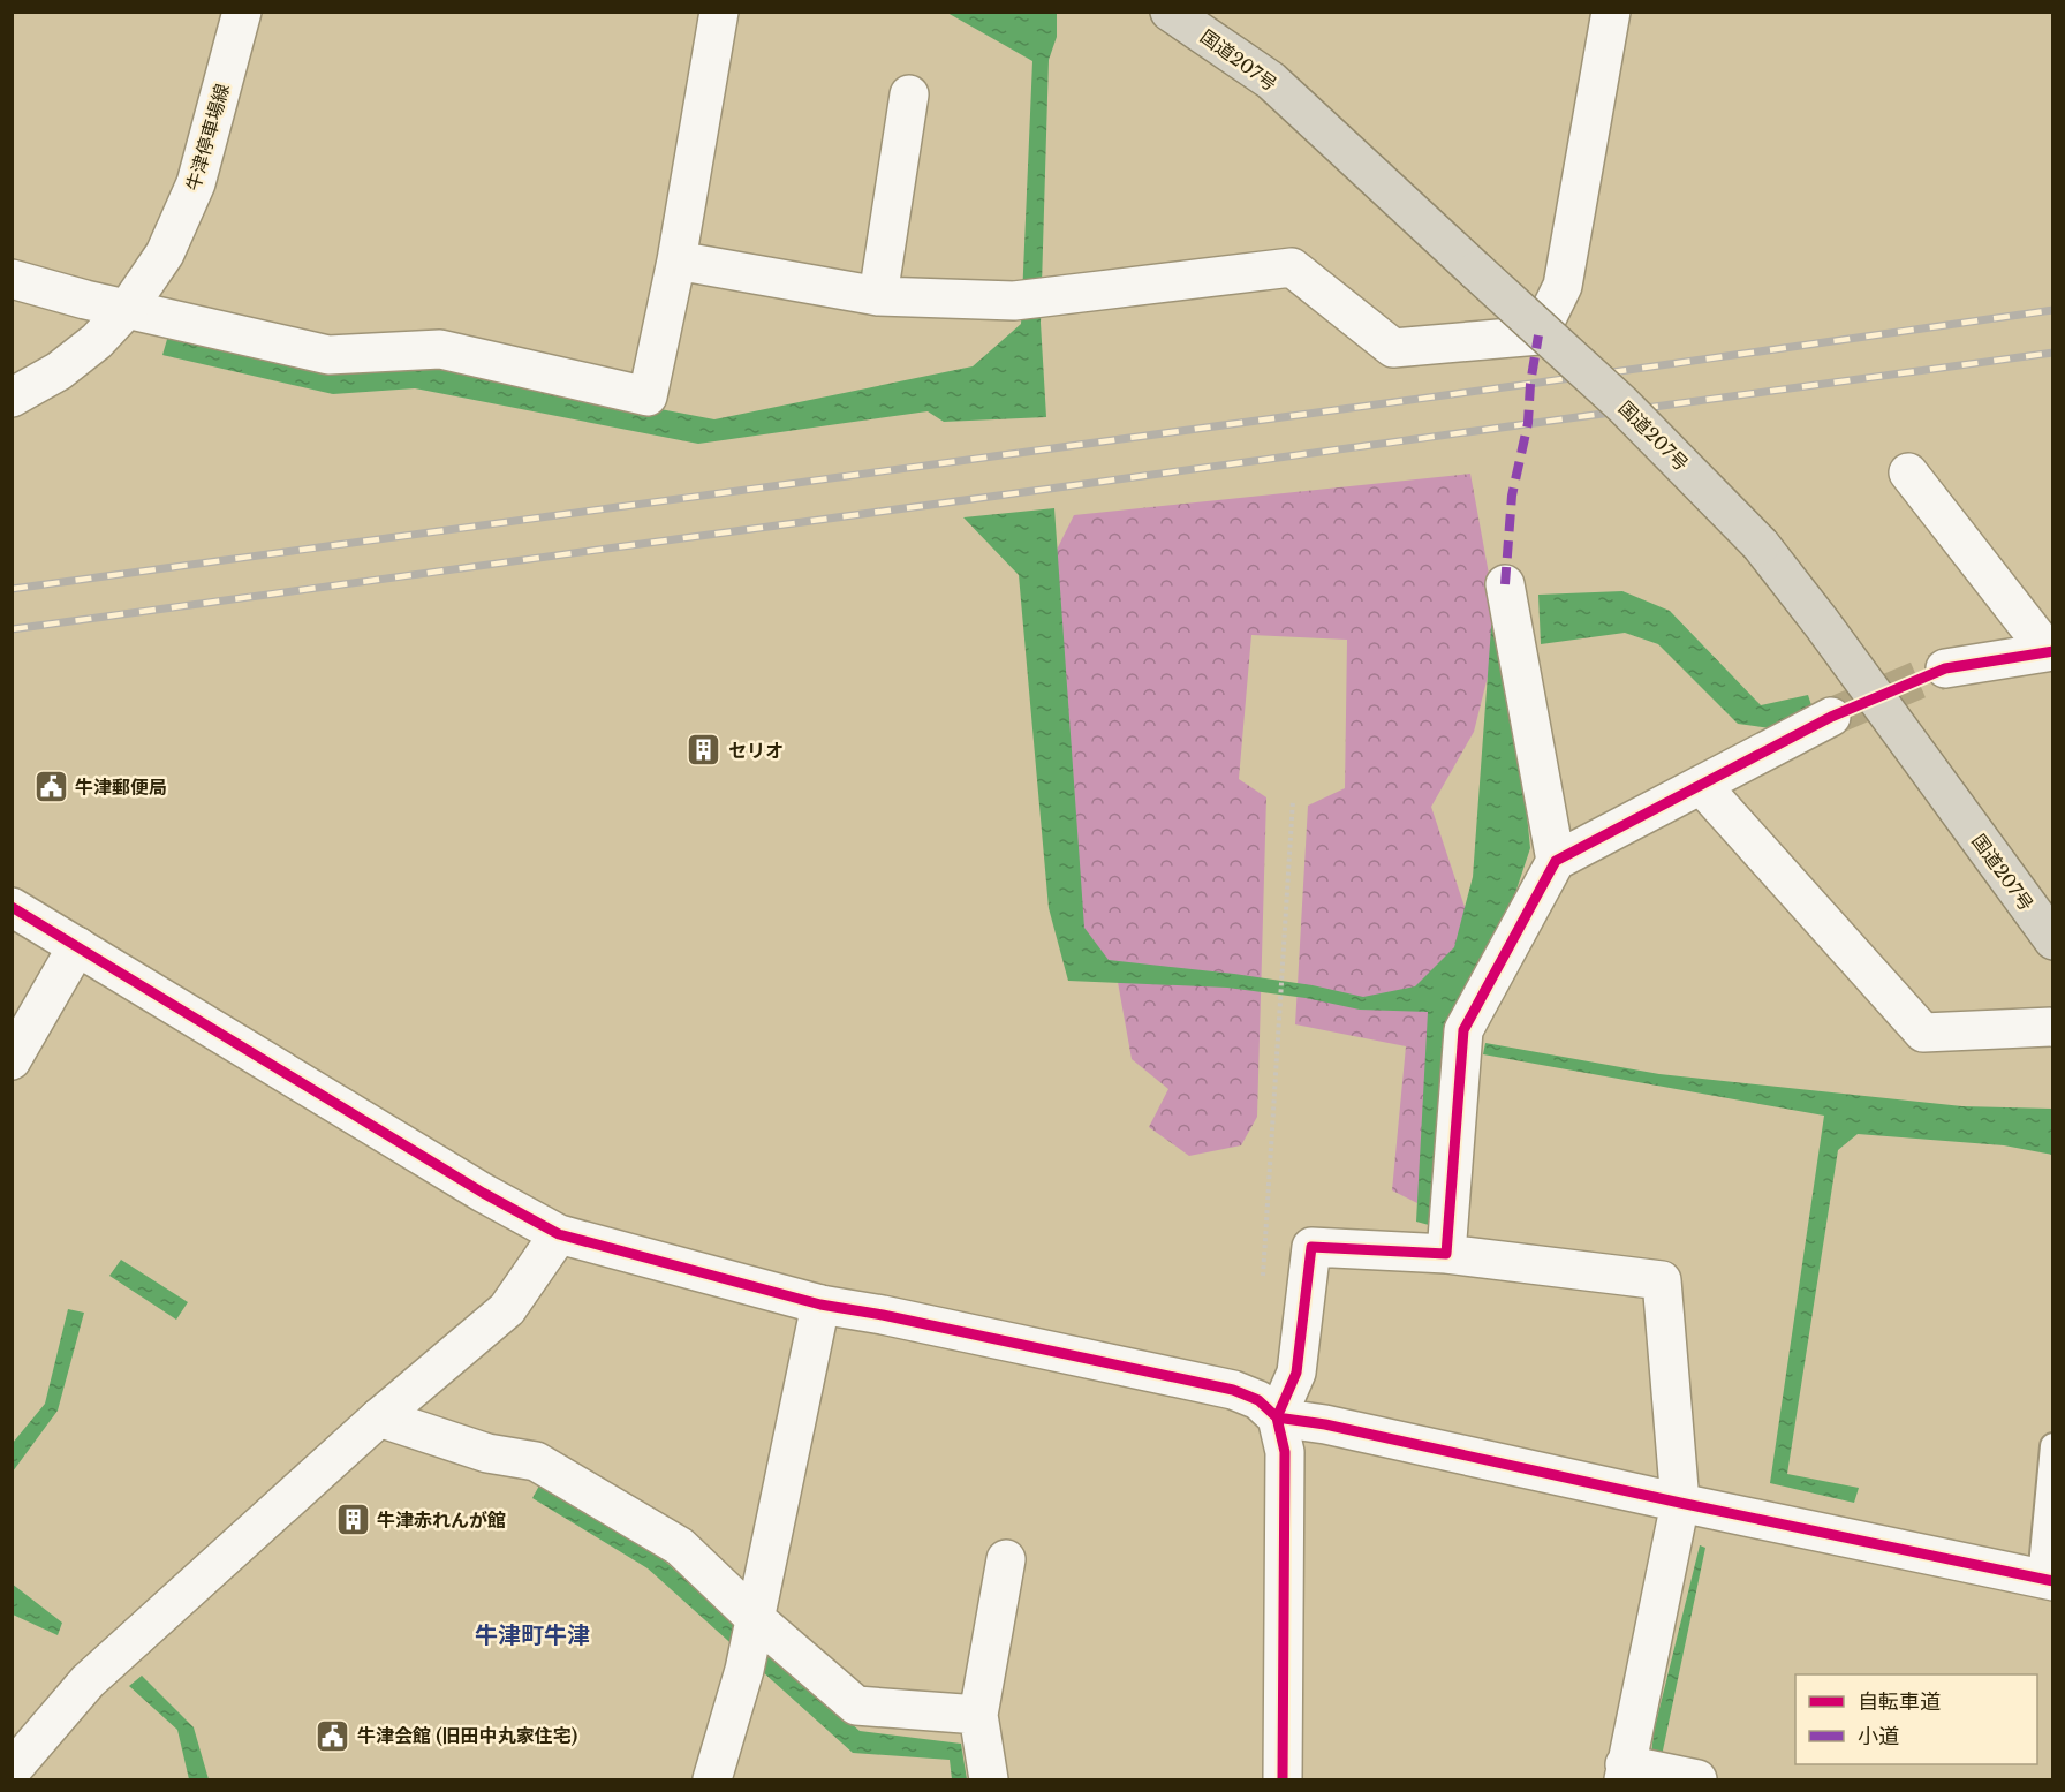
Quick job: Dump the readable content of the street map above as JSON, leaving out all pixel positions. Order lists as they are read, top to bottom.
{
  "streets": {
    "highway": ["国道207号"],
    "street": ["牛津停車場線"]
  },
  "districts": ["牛津町牛津"],
  "places": {
    "building": ["セリオ", "牛津赤れんが館"],
    "public building": ["牛津郵便局", "牛津会館 (旧田中丸家住宅)"]
  },
  "legend": ["自転車道", "小道"]
}
